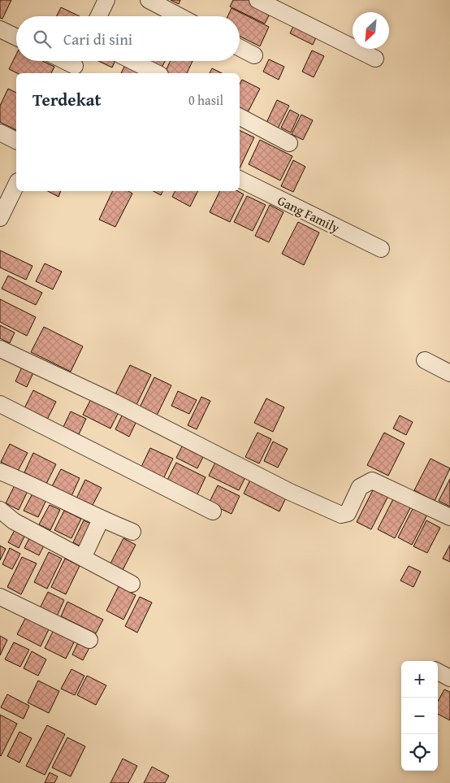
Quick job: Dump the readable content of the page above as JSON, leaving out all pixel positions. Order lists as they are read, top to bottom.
{
  "streets": {
    "street": ["Gang Family"]
  },
  "north": "bottom left",
  "page": {
    "search": "Cari di sini",
    "heading": ["Terdekat", "0 hasil"],
    "map_buttons": ["+", "−"]
  }
}
